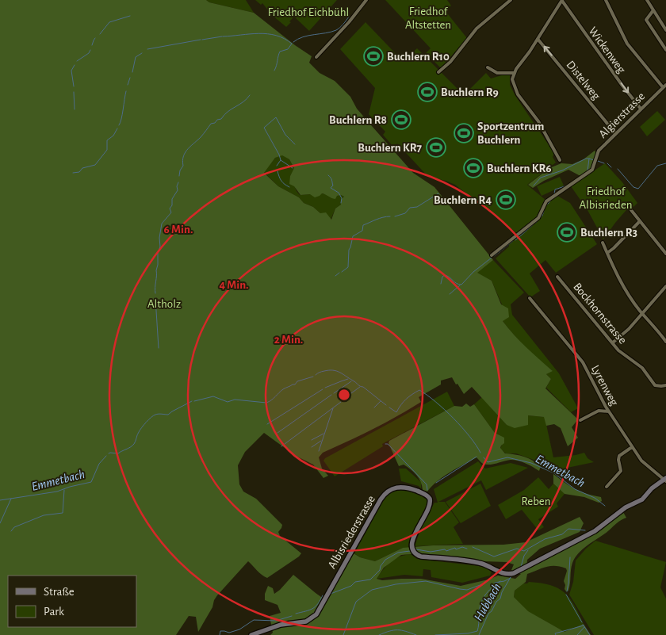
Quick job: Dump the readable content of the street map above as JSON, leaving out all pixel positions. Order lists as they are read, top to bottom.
{
  "streets": {
    "main road": ["Albisriederstrasse"],
    "street": [
      "Wickenweg",
      "Distelweg",
      "Algierstrasse",
      "Bockhornstrasse",
      "Lyrenweg"
    ]
  },
  "crossings": [
    ["Wickenweg", "Algierstrasse"],
    ["Distelweg", "Algierstrasse"],
    ["Lyrenweg", "Albisriederstrasse"]
  ],
  "one_way": ["Wickenweg", "Distelweg"],
  "water": ["Emmetbach", "Hubbach"],
  "parks": [
    "Friedhof Altstetten",
    "Friedhof Eichbühl",
    "Friedhof Albisrieden",
    "Altholz",
    "Reben"
  ],
  "places": {
    "sports": [
      "Buchlern R10",
      "Buchlern R9",
      "Buchlern R8",
      "Sportzentrum Buchlern",
      "Buchlern KR7",
      "Buchlern KR6",
      "Buchlern R4",
      "Buchlern R3"
    ]
  },
  "legend": ["Straße", "Park"],
  "rings": ["6 Min.", "4 Min.", "2 Min."]
}
